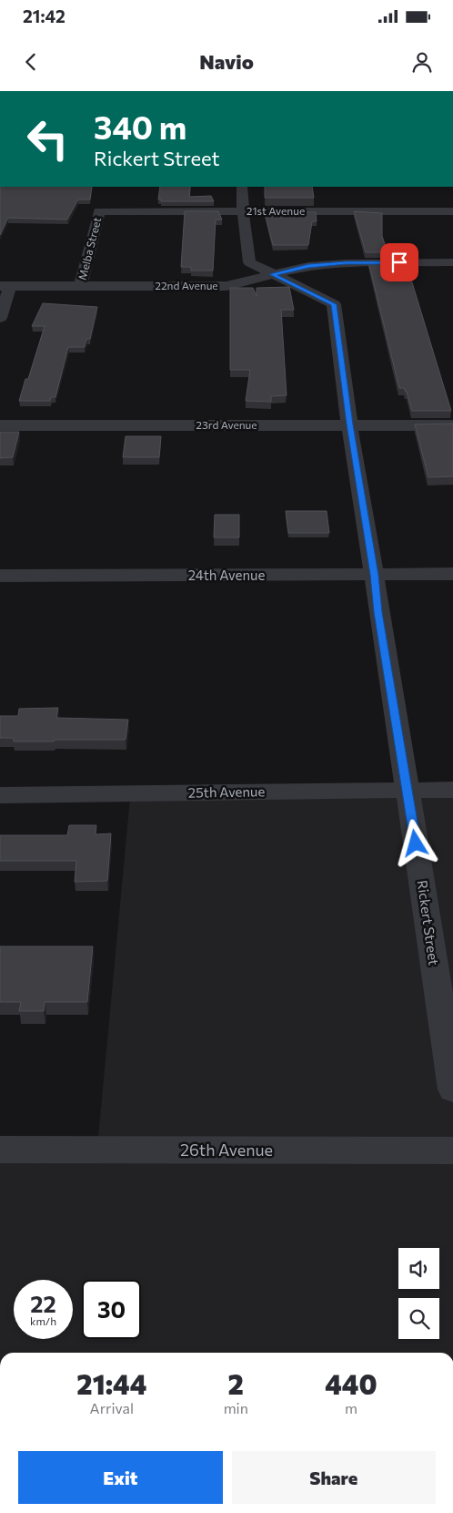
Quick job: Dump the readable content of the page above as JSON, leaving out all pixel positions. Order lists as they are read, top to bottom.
{
  "streets": {
    "street": [
      "21st Avenue",
      "Melba Street",
      "22nd Avenue",
      "23rd Avenue",
      "24th Avenue",
      "25th Avenue",
      "Rickert Street",
      "26th Avenue"
    ]
  },
  "crossings": [
    ["21st Avenue", "Melba Street"],
    ["21st Avenue", "Rickert Street"],
    ["Melba Street", "22nd Avenue"],
    ["22nd Avenue", "Rickert Street"],
    ["23rd Avenue", "Rickert Street"],
    ["24th Avenue", "Rickert Street"],
    ["25th Avenue", "Rickert Street"]
  ],
  "page": {
    "status": "21:42",
    "header": "Navio",
    "turn": ["340 m", "Rickert Street"],
    "speed": "22 km/h",
    "limit": "30",
    "eta": [
      "21:44",
      "Arrival",
      "2",
      "min",
      "440",
      "m"
    ],
    "buttons": ["Exit", "Share"]
  }
}
